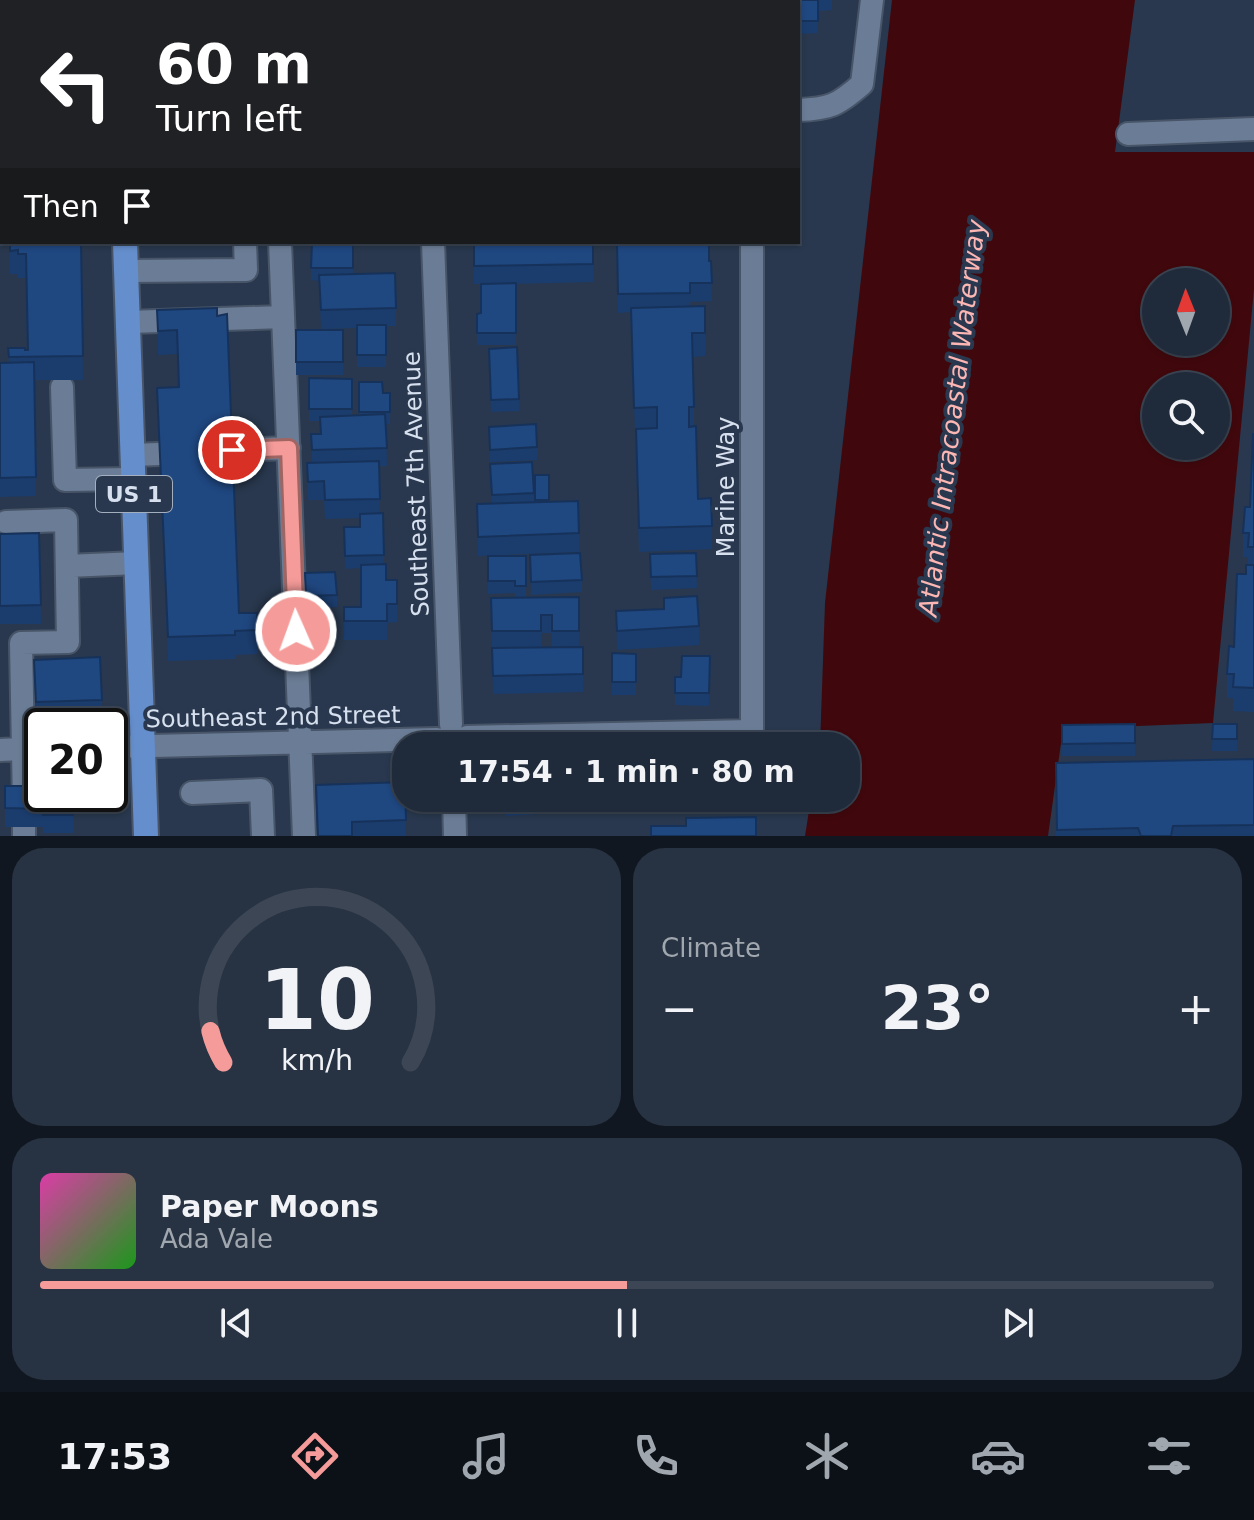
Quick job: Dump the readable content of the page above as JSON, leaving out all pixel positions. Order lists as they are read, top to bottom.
{
  "streets": {
    "main road": ["US 1"],
    "street": ["Southeast 7th Avenue", "Marine Way", "Southeast 2nd Street"]
  },
  "crossings": [
    ["Marine Way", "Southeast 2nd Street"],
    ["US 1", "Southeast 2nd Street"]
  ],
  "water": ["Atlantic Intracoastal Waterway"],
  "north": "top",
  "page": {
    "turn": ["60 m", "Turn left"],
    "then": "Then",
    "limit": "20",
    "trip": "17:54 · 1 min · 80 m",
    "tile": "Climate",
    "heat": ["−", "23°", "+"],
    "song": ["Paper Moons", "Ada Vale"],
    "tabs": "17:53",
    "gauge": ["10", "km/h"]
  }
}
